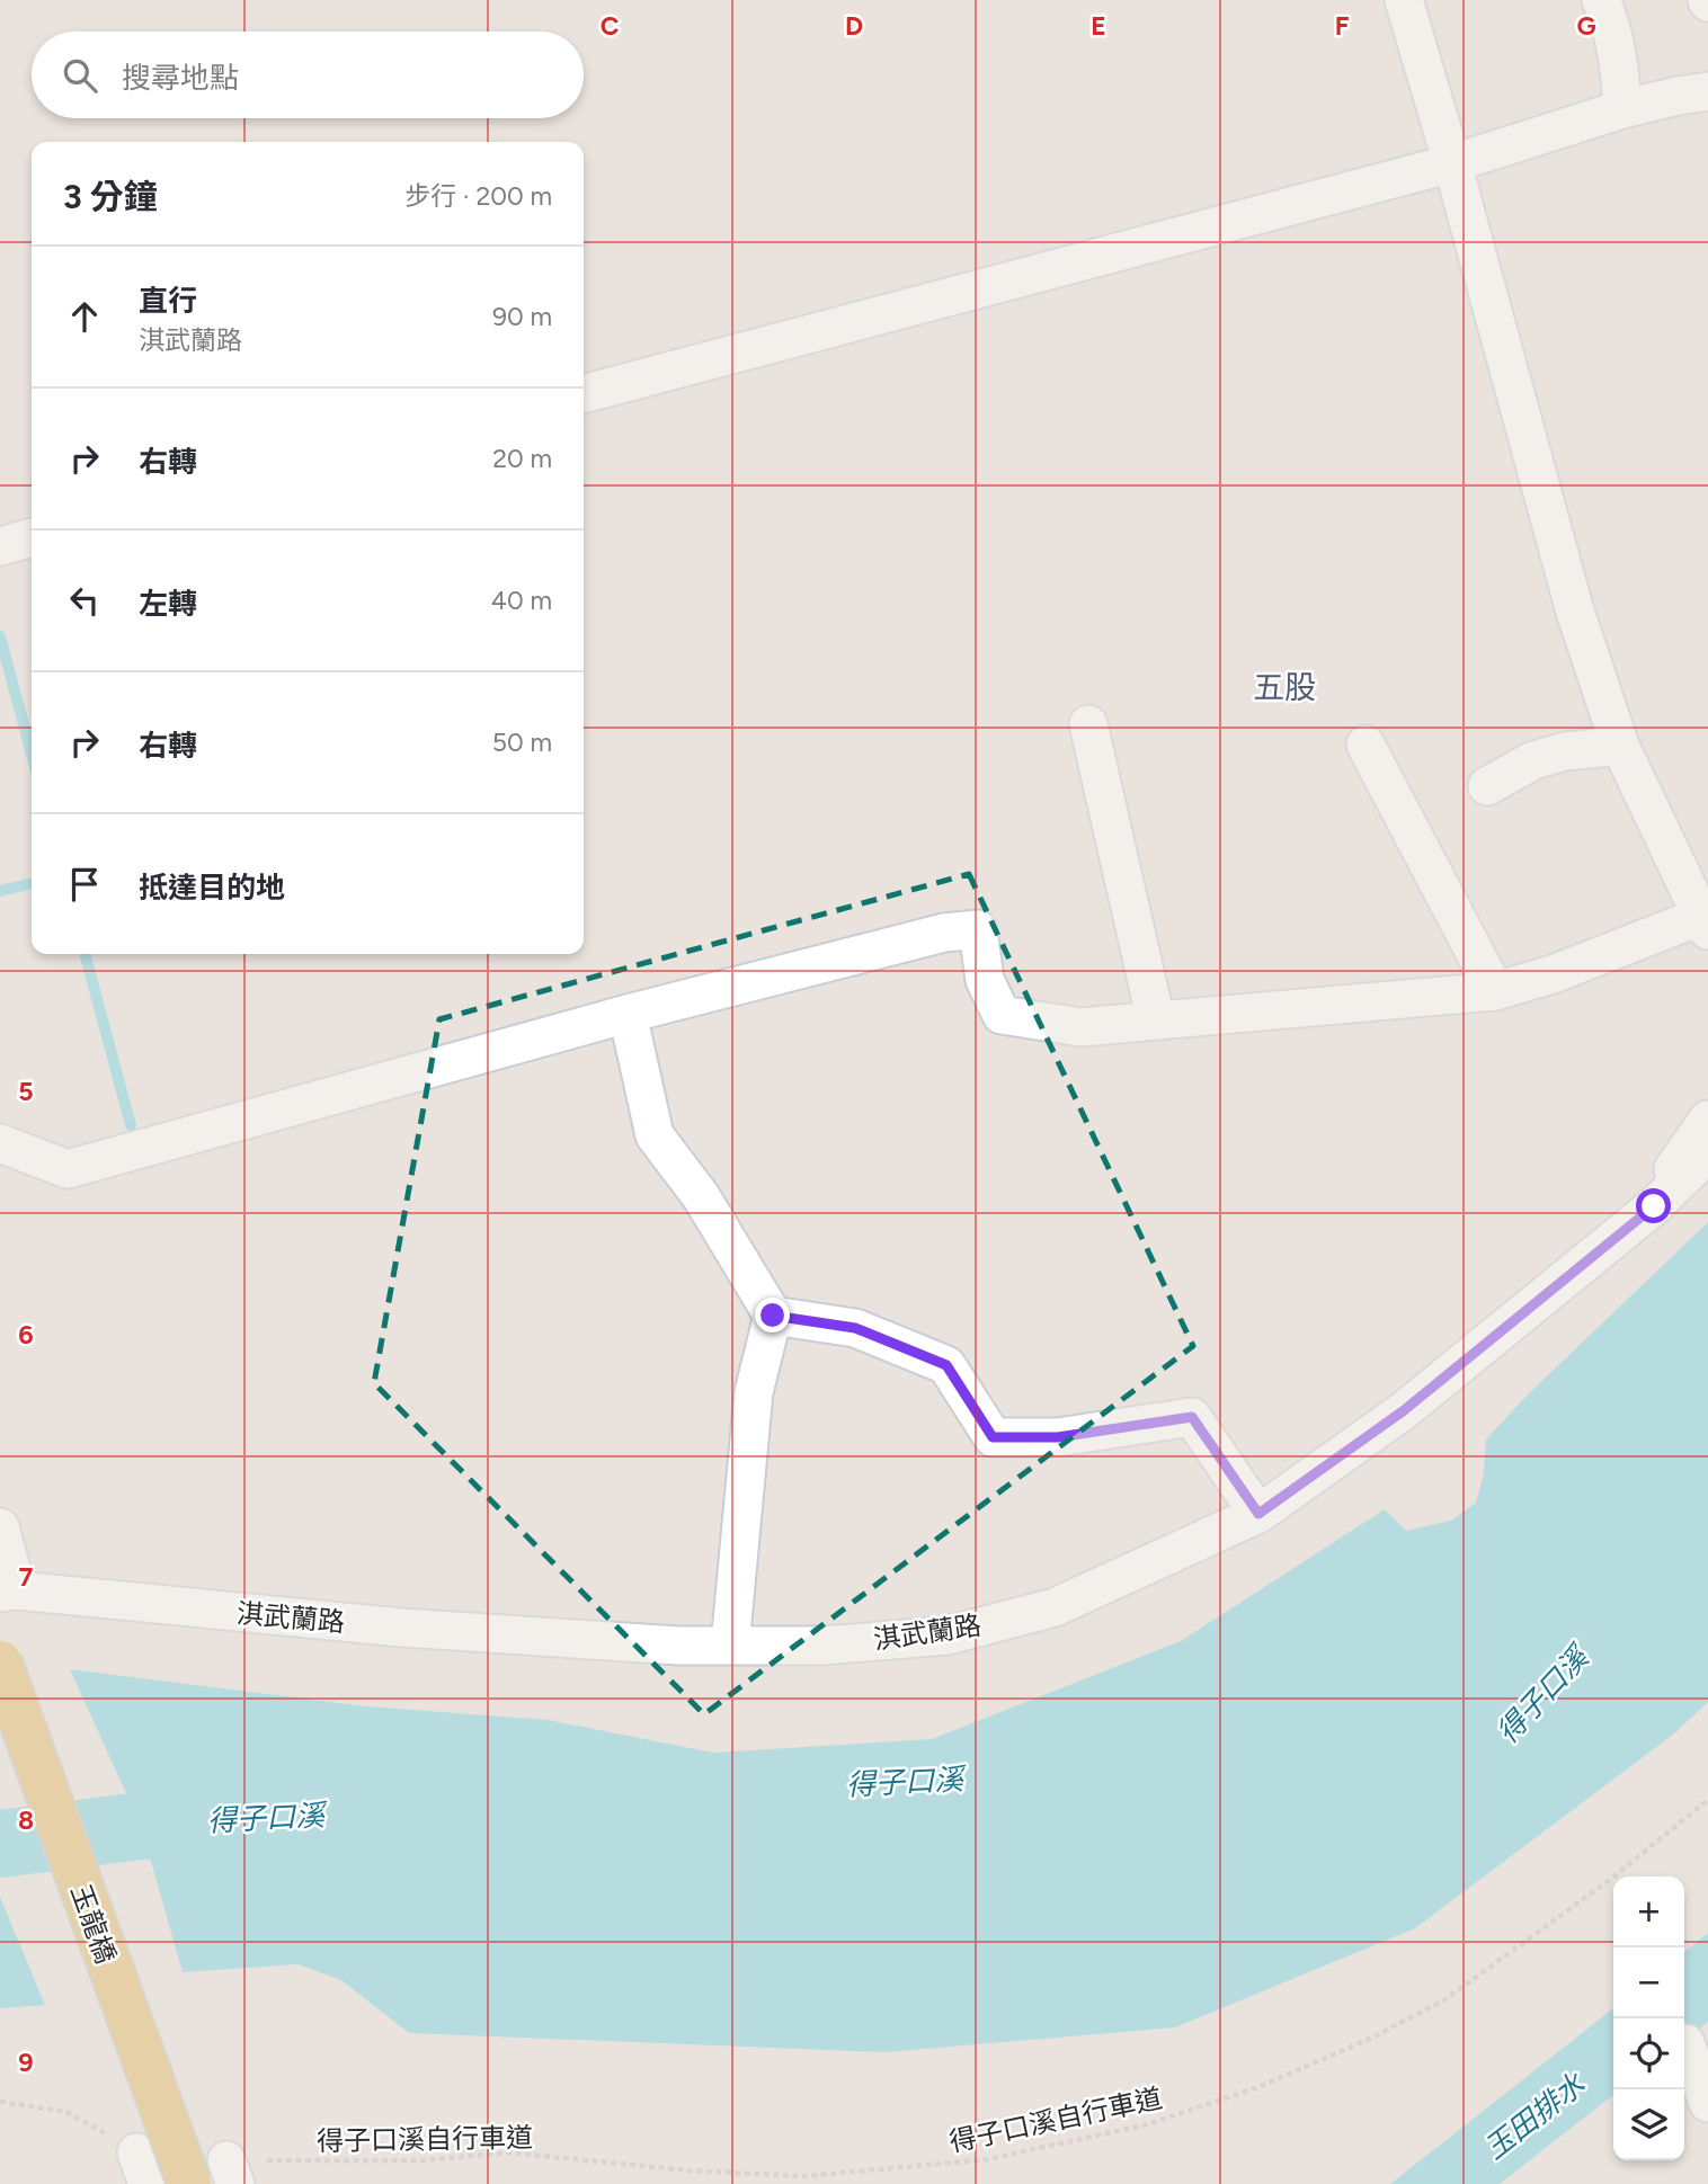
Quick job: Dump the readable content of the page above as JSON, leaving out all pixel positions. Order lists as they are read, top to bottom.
{
  "streets": {
    "main road": ["玉龍橋"],
    "street": ["淇武蘭路"],
    "path": ["得子口溪自行車道"]
  },
  "districts": ["五股"],
  "water": ["得子口溪", "玉田排水"],
  "page": {
    "search": "搜尋地點",
    "heading": ["3 分鐘", "步行 · 200 m"],
    "list": [
      ["直行", "淇武蘭路", "90 m"],
      ["右轉", "20 m"],
      ["左轉", "40 m"],
      ["右轉", "50 m"],
      "抵達目的地"
    ],
    "map_buttons": ["+", "−"]
  },
  "grid": {
    "columns": [
      "C",
      "D",
      "E",
      "F",
      "G"
    ],
    "rows": [
      "5",
      "6",
      "7",
      "8",
      "9"
    ]
  }
}
